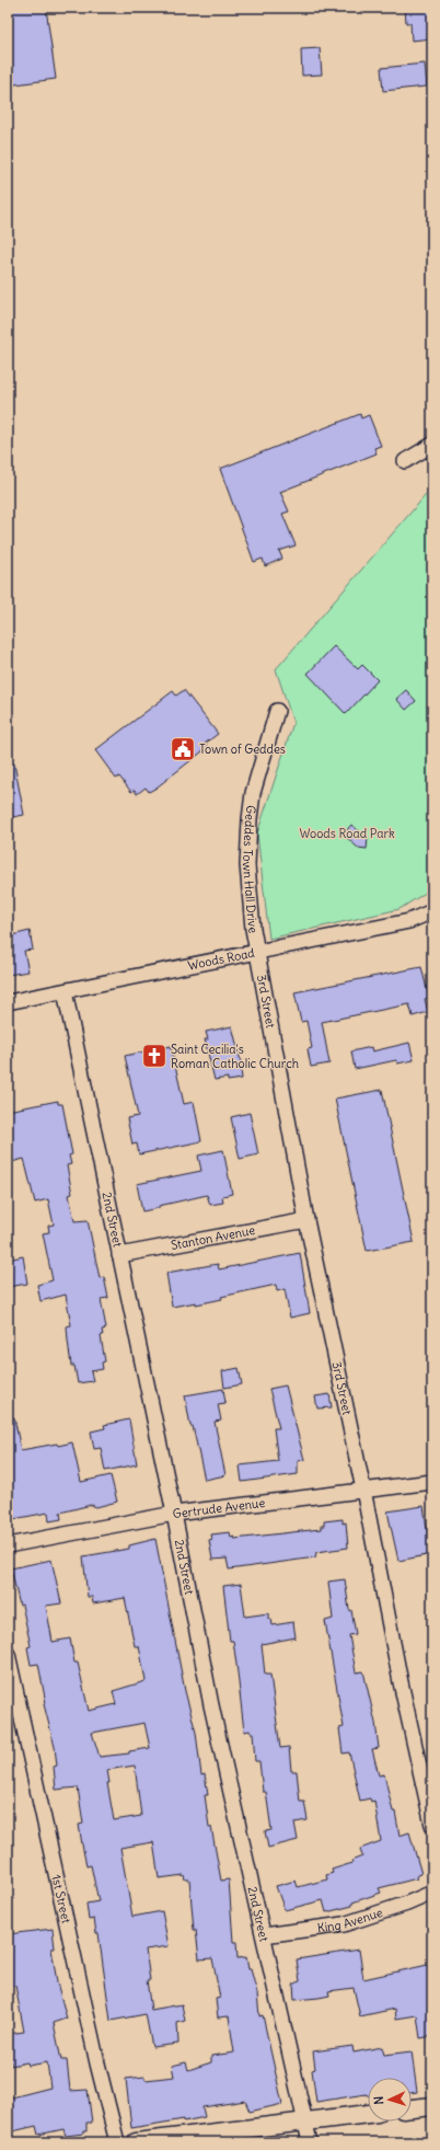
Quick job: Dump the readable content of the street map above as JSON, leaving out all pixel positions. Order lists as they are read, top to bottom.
{
  "streets": {
    "street": [
      "Geddes Town Hall Drive",
      "Woods Road",
      "3rd Street",
      "2nd Street",
      "Stanton Avenue",
      "Gertrude Avenue",
      "1st Street",
      "King Avenue"
    ]
  },
  "crossings": [
    ["Geddes Town Hall Drive", "Woods Road"],
    ["Geddes Town Hall Drive", "3rd Street"],
    ["Woods Road", "3rd Street"],
    ["Woods Road", "2nd Street"],
    ["3rd Street", "Stanton Avenue"],
    ["3rd Street", "Gertrude Avenue"],
    ["2nd Street", "Stanton Avenue"],
    ["2nd Street", "Gertrude Avenue"],
    ["2nd Street", "King Avenue"]
  ],
  "parks": ["Woods Road Park"],
  "places": {
    "public building": ["Town of Geddes"],
    "church": ["Saint Cecilia's Roman Catholic Church"]
  },
  "north": "left"
}
